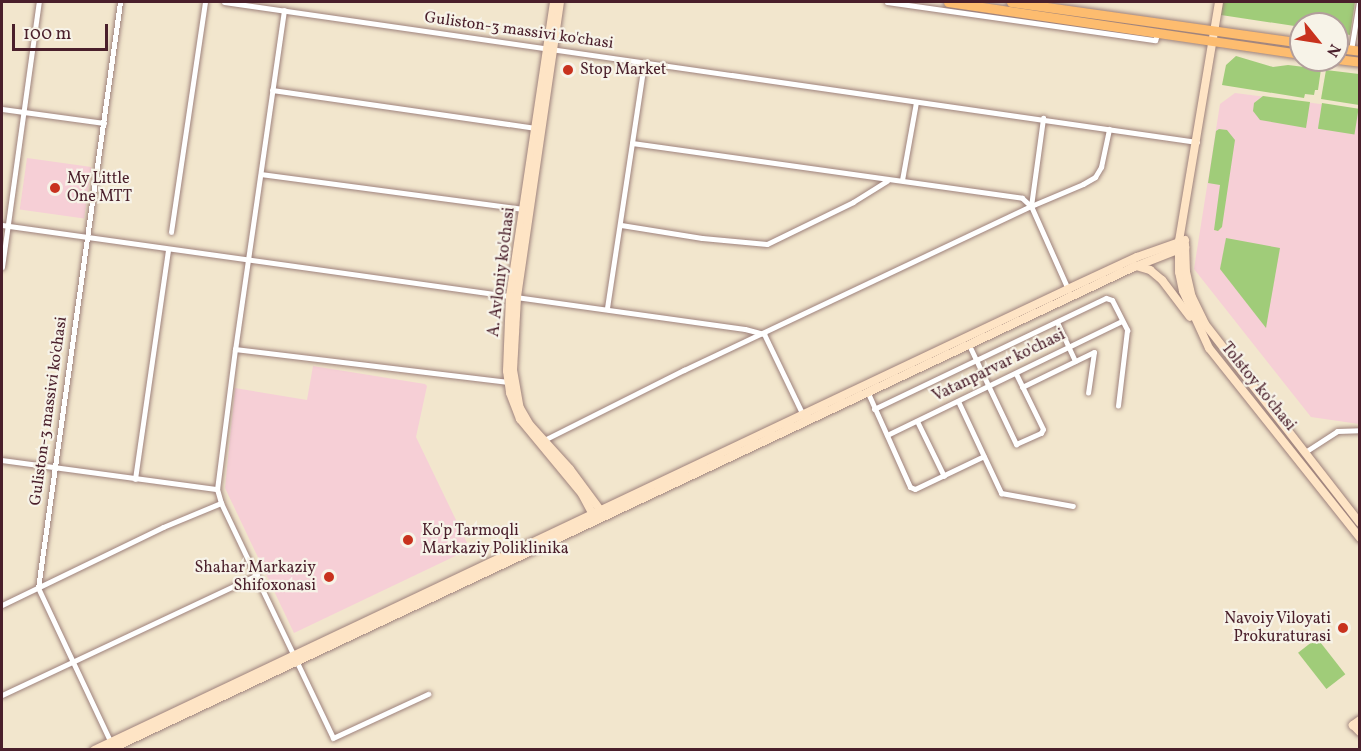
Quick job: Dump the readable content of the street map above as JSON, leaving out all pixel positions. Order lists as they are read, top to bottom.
{
  "streets": {
    "street": [
      "Guliston-3 massivi ko'chasi",
      "A. Avloniy ko'chasi",
      "Vatanparvar ko'chasi",
      "Tolstoy ko'chasi"
    ]
  },
  "crossings": [
    ["Guliston-3 massivi ko'chasi", "A. Avloniy ko'chasi"],
    ["Guliston-3 massivi ko'chasi", "Tolstoy ko'chasi"]
  ],
  "places": [
    "Stop Market",
    "My Little One MTT",
    "Ko'p Tarmoqli Markaziy Poliklinika",
    "Shahar Markaziy Shifoxonasi",
    "Navoiy Viloyati Prokuraturasi"
  ],
  "scale_bar": "100 m",
  "north": "bottom right"
}
